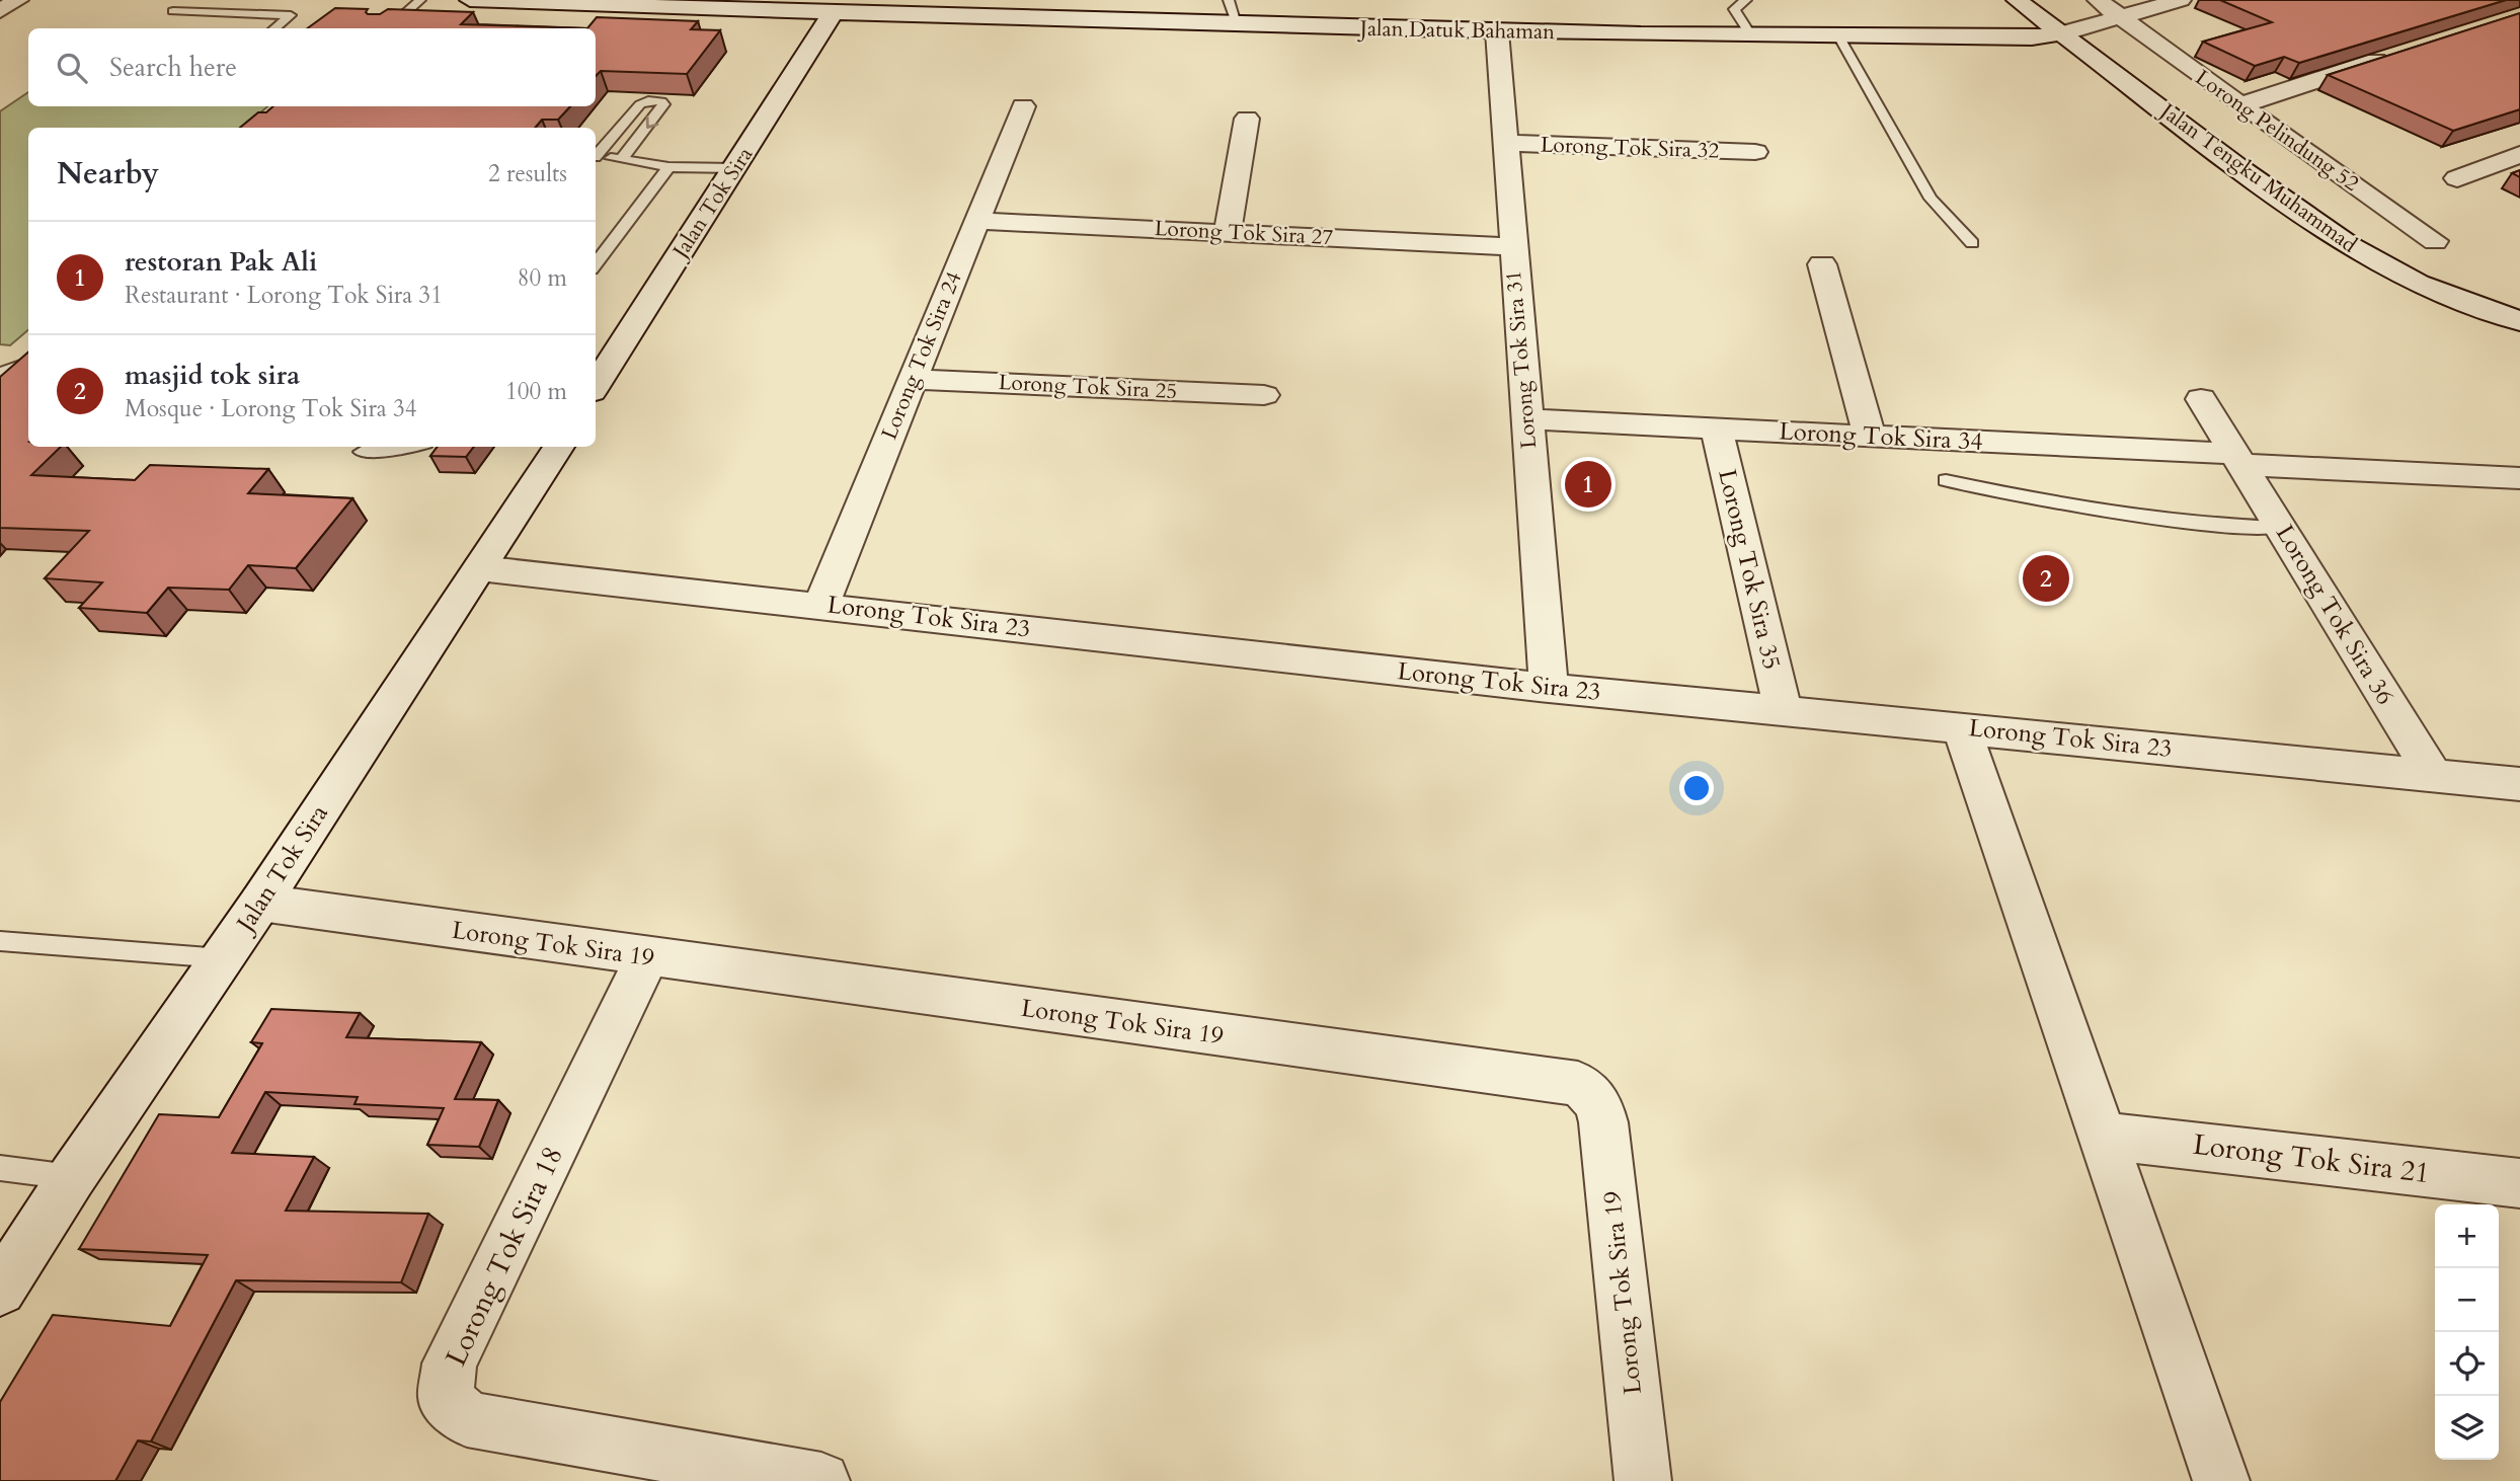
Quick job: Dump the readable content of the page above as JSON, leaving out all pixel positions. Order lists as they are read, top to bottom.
{
  "streets": {
    "street": [
      "Jalan Datuk Bahaman",
      "Lorong Pelindung 52",
      "Lorong Tok Sira 32",
      "Jalan Tengku Muhammad",
      "Jalan Tok Sira",
      "Lorong Tok Sira 27",
      "Lorong Tok Sira 24",
      "Lorong Tok Sira 31",
      "Lorong Tok Sira 25",
      "Lorong Tok Sira 34",
      "Lorong Tok Sira 35",
      "Lorong Tok Sira 36",
      "Lorong Tok Sira 23",
      "Lorong Tok Sira 19",
      "Lorong Tok Sira 21",
      "Lorong Tok Sira 18"
    ]
  },
  "crossings": [
    ["Jalan Datuk Bahaman", "Lorong Pelindung 52"],
    ["Jalan Datuk Bahaman", "Jalan Tengku Muhammad"],
    ["Jalan Datuk Bahaman", "Jalan Tok Sira"],
    ["Jalan Datuk Bahaman", "Lorong Tok Sira 31"],
    ["Lorong Tok Sira 32", "Lorong Tok Sira 31"],
    ["Jalan Tok Sira", "Lorong Tok Sira 23"],
    ["Jalan Tok Sira", "Lorong Tok Sira 19"],
    ["Lorong Tok Sira 27", "Lorong Tok Sira 24"],
    ["Lorong Tok Sira 27", "Lorong Tok Sira 31"],
    ["Lorong Tok Sira 24", "Lorong Tok Sira 25"],
    ["Lorong Tok Sira 24", "Lorong Tok Sira 23"],
    ["Lorong Tok Sira 31", "Lorong Tok Sira 34"],
    ["Lorong Tok Sira 31", "Lorong Tok Sira 23"],
    ["Lorong Tok Sira 34", "Lorong Tok Sira 35"],
    ["Lorong Tok Sira 34", "Lorong Tok Sira 36"],
    ["Lorong Tok Sira 35", "Lorong Tok Sira 23"],
    ["Lorong Tok Sira 36", "Lorong Tok Sira 23"],
    ["Lorong Tok Sira 19", "Lorong Tok Sira 18"]
  ],
  "page": {
    "search": "Search here",
    "heading": ["Nearby", "2 results"],
    "list": [
      {
        "mark": "1",
        "name": "restoran Pak Ali",
        "note": "Restaurant · Lorong Tok Sira 31",
        "value": "80 m"
      },
      {
        "mark": "2",
        "name": "masjid tok sira",
        "note": "Mosque · Lorong Tok Sira 34",
        "value": "100 m"
      }
    ],
    "pins": ["1", "2"],
    "map_buttons": ["+", "−"]
  }
}
